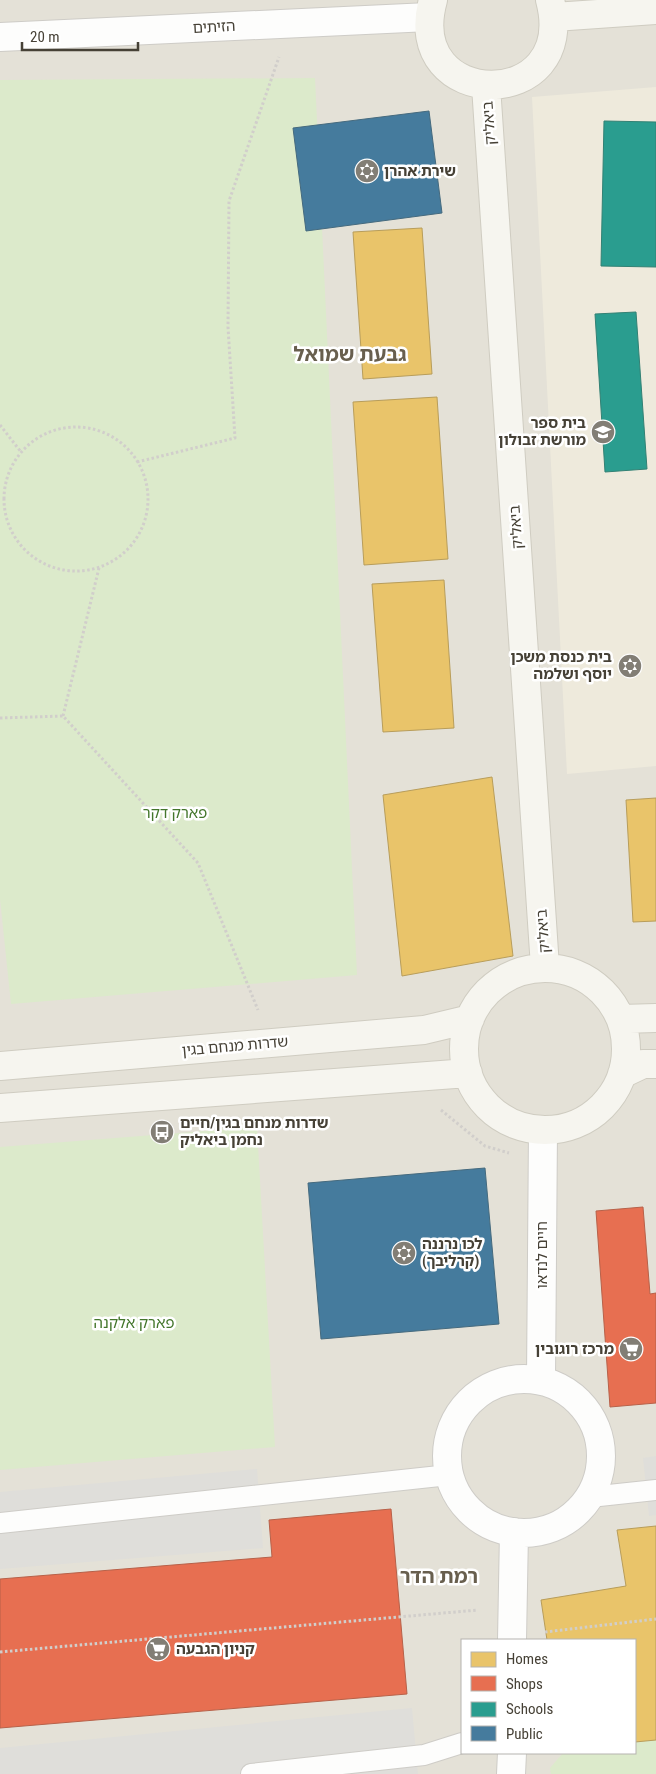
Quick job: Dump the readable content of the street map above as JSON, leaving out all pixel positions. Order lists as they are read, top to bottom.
{
  "streets": {
    "street": [
      "הזיתים",
      "ביאליק",
      "שדרות מנחם בגין",
      "חיים לנדאו"
    ]
  },
  "crossings": [
    ["ביאליק", "שדרות מנחם בגין"],
    ["ביאליק", "חיים לנדאו"],
    ["שדרות מנחם בגין", "חיים לנדאו"]
  ],
  "districts": ["גבעת שמואל", "רמת הדר"],
  "parks": ["פארק דקר", "פארק אלקנה"],
  "places": {
    "synagogue": ["שירת אהרן", "בית כנסת משכן יוסף ושלמה", "לכו נרננה (קרליבך)"],
    "school or university": ["בית ספר מורשת זבולון"],
    "bus stop": ["שדרות מנחם בגין/חיים נחמן ביאליק"],
    "supermarket": ["מרכז רוגובין", "קניון הגבעה"]
  },
  "legend": [
    "Homes",
    "Shops",
    "Schools",
    "Public"
  ],
  "scale_bar": "20 m"
}
